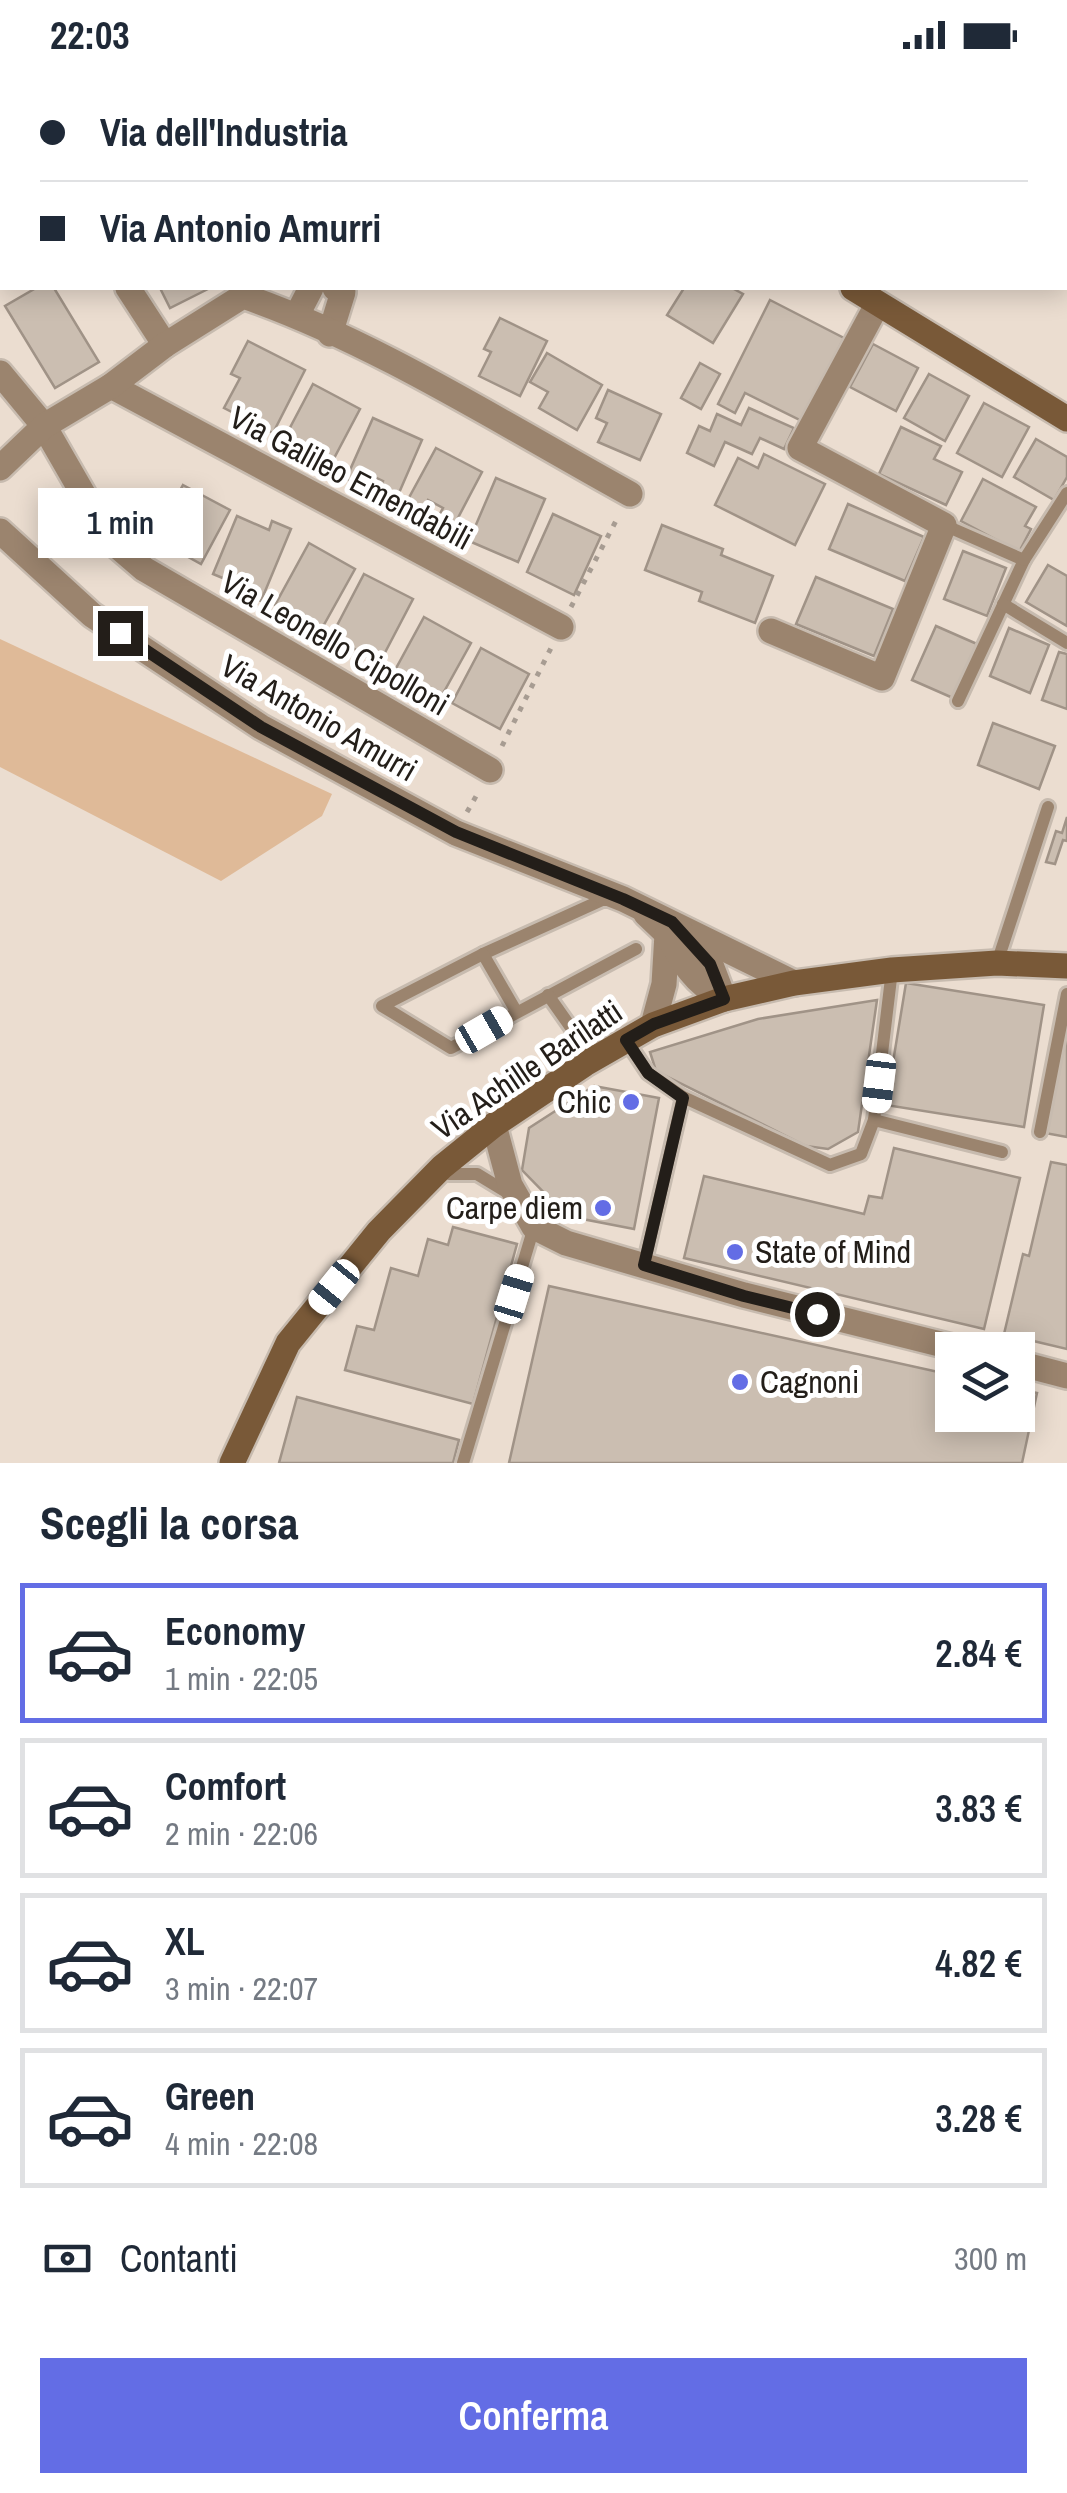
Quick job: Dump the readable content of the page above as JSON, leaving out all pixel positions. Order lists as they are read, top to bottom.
{
  "streets": {
    "street": [
      "Via Galileo Emendabili",
      "Via Leonello Cipolloni",
      "Via Antonio Amurri",
      "Via Achille Barilatti"
    ]
  },
  "crossings": [
    ["Via Antonio Amurri", "Via Achille Barilatti"]
  ],
  "places": [
    "Chic",
    "Carpe diem",
    "State of Mind",
    "Cagnoni"
  ],
  "page": {
    "status": "22:03",
    "banner": ["Via dell'Industria", "Via Antonio Amurri"],
    "bubble": "1 min",
    "heading": "Scegli la corsa",
    "list": [
      {
        "name": "Economy",
        "note": "1 min · 22:05",
        "value": "2.84 €"
      },
      {
        "name": "Comfort",
        "note": "2 min · 22:06",
        "value": "3.83 €"
      },
      {
        "name": "XL",
        "note": "3 min · 22:07",
        "value": "4.82 €"
      },
      {
        "name": "Green",
        "note": "4 min · 22:08",
        "value": "3.28 €"
      }
    ],
    "pay": ["Contanti", "300 m"],
    "buttons": "Conferma"
  }
}
